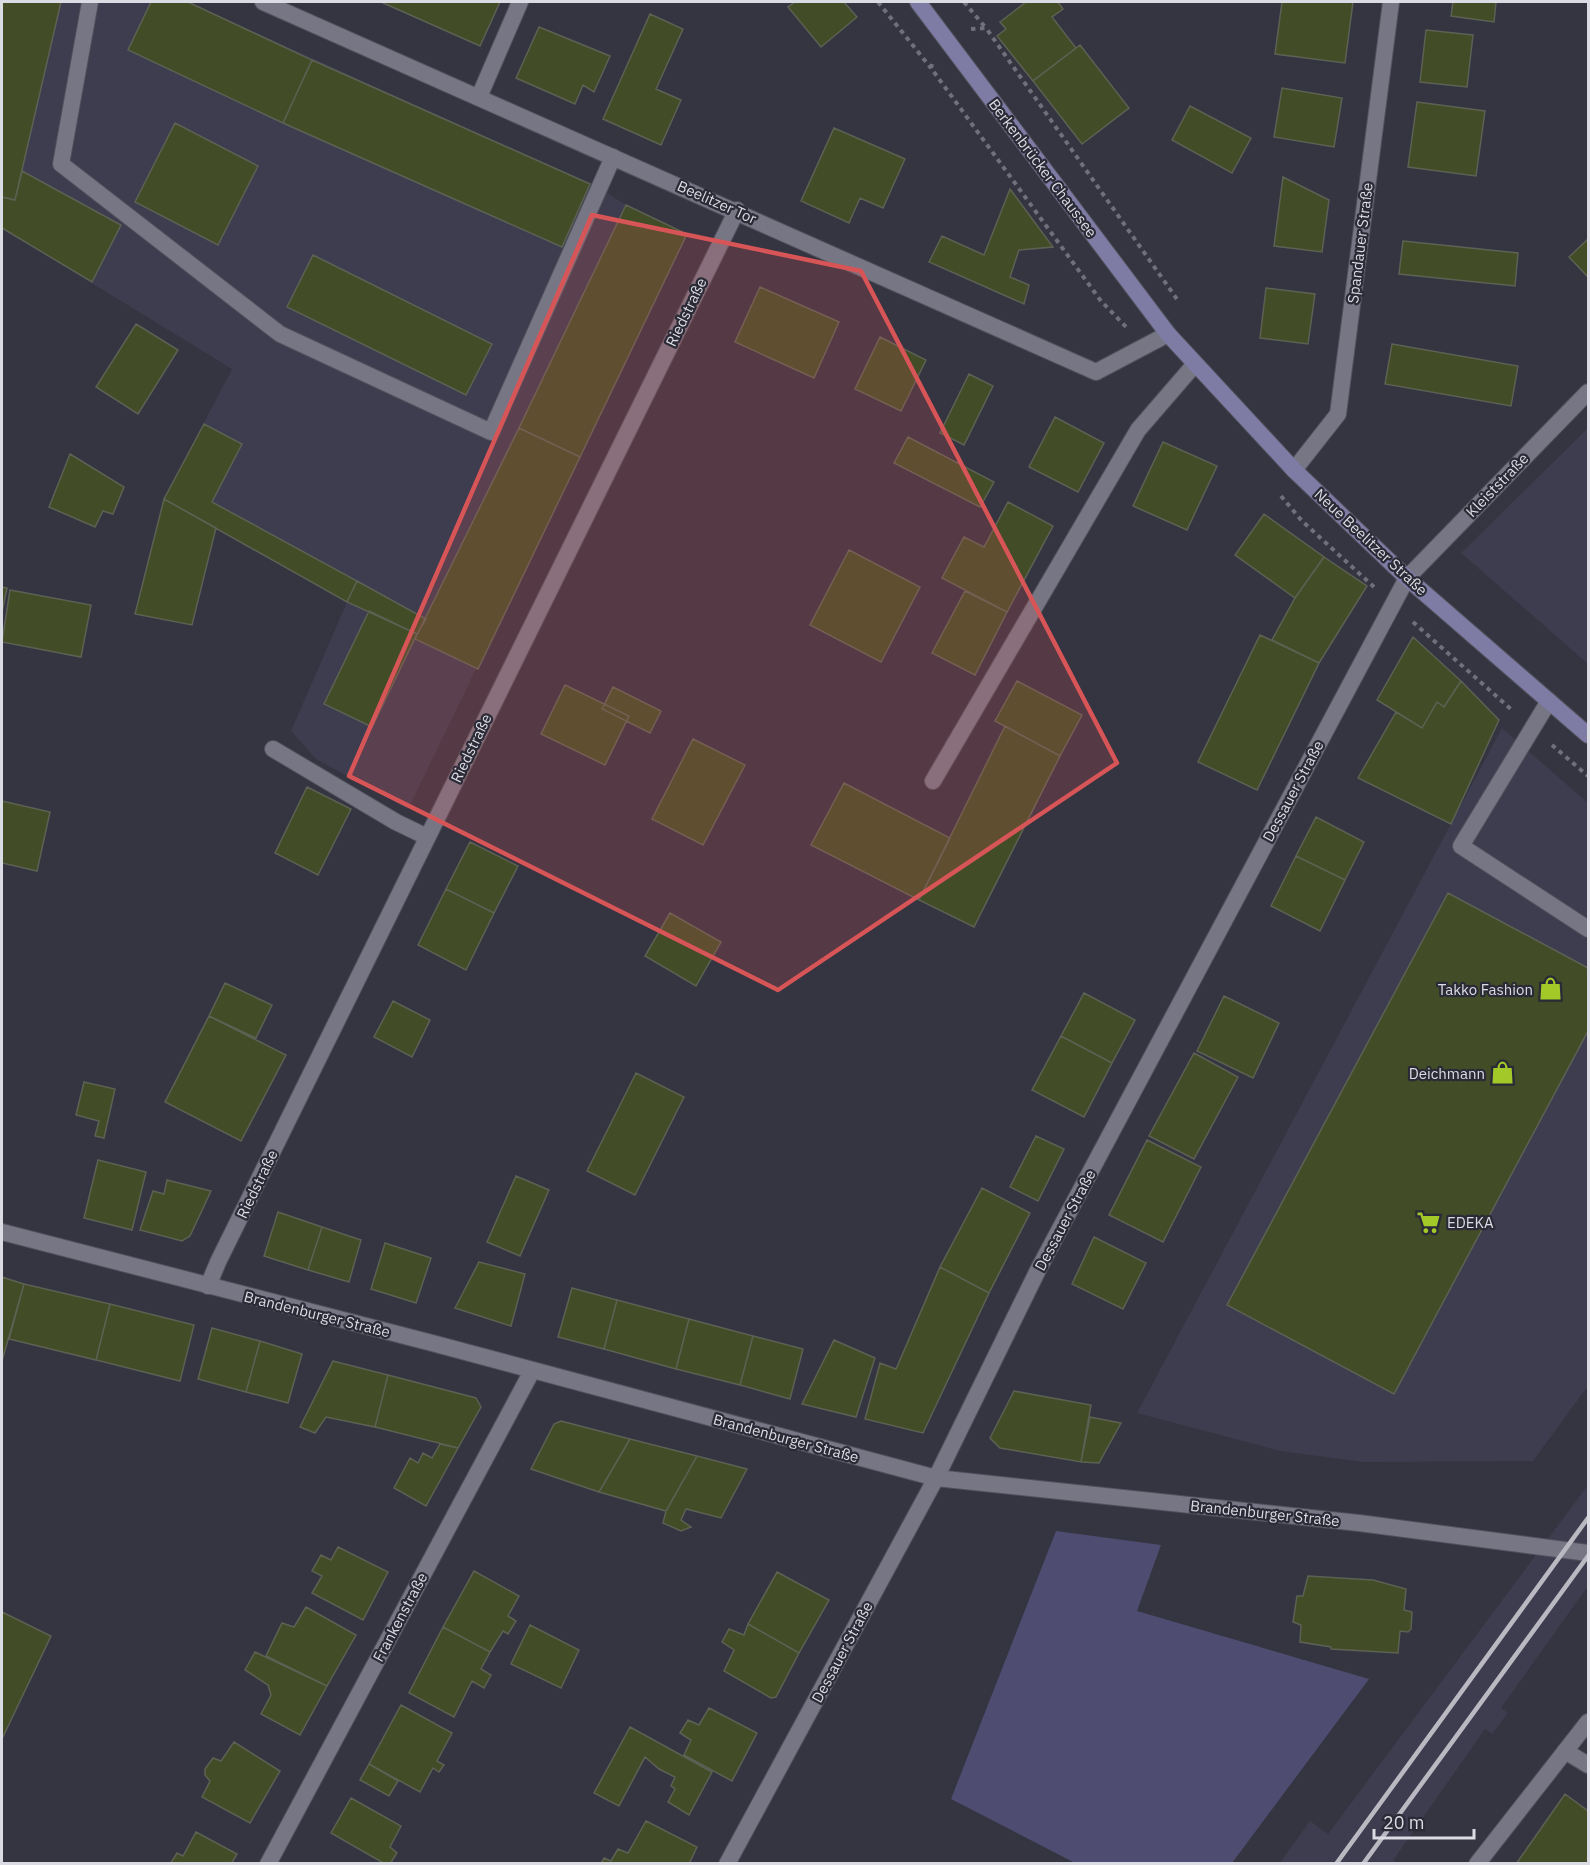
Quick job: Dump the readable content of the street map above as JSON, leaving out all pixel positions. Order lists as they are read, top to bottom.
{
  "streets": {
    "main road": ["Berkenbrücker Chaussee", "Neue Beelitzer Straße"],
    "street": [
      "Beelitzer Tor",
      "Spandauer Straße",
      "Riedstraße",
      "Kleiststraße",
      "Dessauer Straße",
      "Brandenburger Straße",
      "Frankenstraße"
    ]
  },
  "crossings": [
    ["Berkenbrücker Chaussee", "Beelitzer Tor"],
    ["Berkenbrücker Chaussee", "Neue Beelitzer Straße"],
    ["Beelitzer Tor", "Riedstraße"],
    ["Beelitzer Tor", "Neue Beelitzer Straße"],
    ["Spandauer Straße", "Neue Beelitzer Straße"],
    ["Riedstraße", "Brandenburger Straße"],
    ["Kleiststraße", "Neue Beelitzer Straße"],
    ["Kleiststraße", "Dessauer Straße"],
    ["Neue Beelitzer Straße", "Dessauer Straße"],
    ["Dessauer Straße", "Brandenburger Straße"],
    ["Brandenburger Straße", "Frankenstraße"]
  ],
  "places": {
    "shop": ["Takko Fashion", "Deichmann"],
    "supermarket": ["EDEKA"]
  },
  "scale_bar": "20 m"
}
